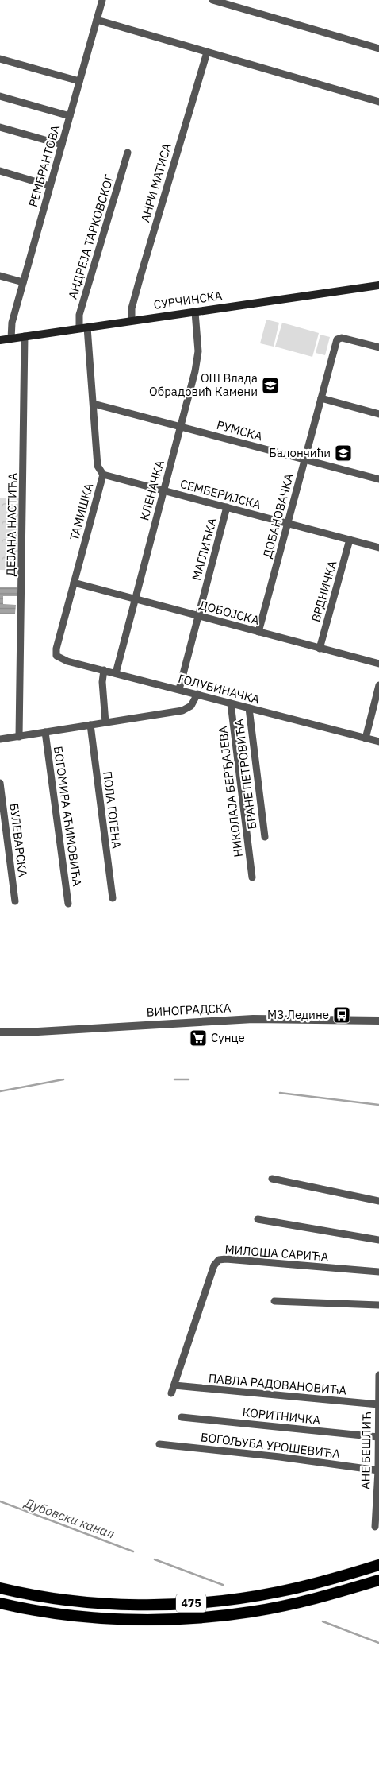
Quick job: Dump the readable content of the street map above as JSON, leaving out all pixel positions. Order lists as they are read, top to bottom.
{
  "streets": {
    "highway": ["475"],
    "main road": ["СУРЧИНСКА"],
    "street": [
      "РЕМБРАНТОВА",
      "АНРИ МАТИСА",
      "АНДРЕЈА ТАРКОВСКОГ",
      "РУМСКА",
      "КЛЕНАЧКА",
      "СЕМБЕРИЈСКА",
      "ТАМИШКА",
      "ДОБАНОВАЧКА",
      "ДЕЈАНА НАСТИЋА",
      "МАГЛИЋКА",
      "ВРДНИЧКА",
      "ДОБОЈСКА",
      "ГОЛУБИНАЧКА",
      "БРАНЕ ПЕТРОВИЋА",
      "НИКОЛАЈА БЕРЂАЈЕВА",
      "ПОЛА ГОГЕНА",
      "БОГОМИРА АЋИМОВИЋА",
      "БУЛЕВАРСКА",
      "ВИНОГРАДСКА",
      "МИЛОША САРИЋА",
      "ПАВЛА РАДОВАНОВИЋА",
      "КОРИТНИЧКА",
      "БОГОЉУБА УРОШЕВИЋА",
      "АНЕ БЕШЛИЋ"
    ]
  },
  "crossings": [
    ["РЕМБРАНТОВА", "СУРЧИНСКА"],
    ["АНРИ МАТИСА", "СУРЧИНСКА"],
    ["АНДРЕЈА ТАРКОВСКОГ", "СУРЧИНСКА"],
    ["АНДРЕЈА ТАРКОВСКОГ", "ТАМИШКА"],
    ["СУРЧИНСКА", "КЛЕНАЧКА"],
    ["СУРЧИНСКА", "ТАМИШКА"],
    ["СУРЧИНСКА", "ДЕЈАНА НАСТИЋА"],
    ["РУМСКА", "КЛЕНАЧКА"],
    ["РУМСКА", "ТАМИШКА"],
    ["РУМСКА", "ДОБАНОВАЧКА"],
    ["КЛЕНАЧКА", "СЕМБЕРИЈСКА"],
    ["КЛЕНАЧКА", "ДОБОЈСКА"],
    ["КЛЕНАЧКА", "ГОЛУБИНАЧКА"],
    ["СЕМБЕРИЈСКА", "ТАМИШКА"],
    ["СЕМБЕРИЈСКА", "ДОБАНОВАЧКА"],
    ["СЕМБЕРИЈСКА", "МАГЛИЋКА"],
    ["СЕМБЕРИЈСКА", "ВРДНИЧКА"],
    ["ТАМИШКА", "ДОБОЈСКА"],
    ["ТАМИШКА", "ГОЛУБИНАЧКА"],
    ["ДОБАНОВАЧКА", "ДОБОЈСКА"],
    ["МАГЛИЋКА", "ДОБОЈСКА"],
    ["МАГЛИЋКА", "ГОЛУБИНАЧКА"],
    ["ВРДНИЧКА", "ДОБОЈСКА"],
    ["ГОЛУБИНАЧКА", "БРАНЕ ПЕТРОВИЋА"],
    ["ГОЛУБИНАЧКА", "НИКОЛАЈА БЕРЂАЈЕВА"],
    ["МИЛОША САРИЋА", "ПАВЛА РАДОВАНОВИЋА"],
    ["ПАВЛА РАДОВАНОВИЋА", "АНЕ БЕШЛИЋ"],
    ["КОРИТНИЧКА", "АНЕ БЕШЛИЋ"],
    ["БОГОЉУБА УРОШЕВИЋА", "АНЕ БЕШЛИЋ"]
  ],
  "water": ["Дубовски канал"],
  "places": {
    "school or university": ["ОШ Влада Обрадовић Камени", "Балончићи"],
    "bus stop": ["МЗ Ледине"],
    "supermarket": ["Сунце"]
  }
}
